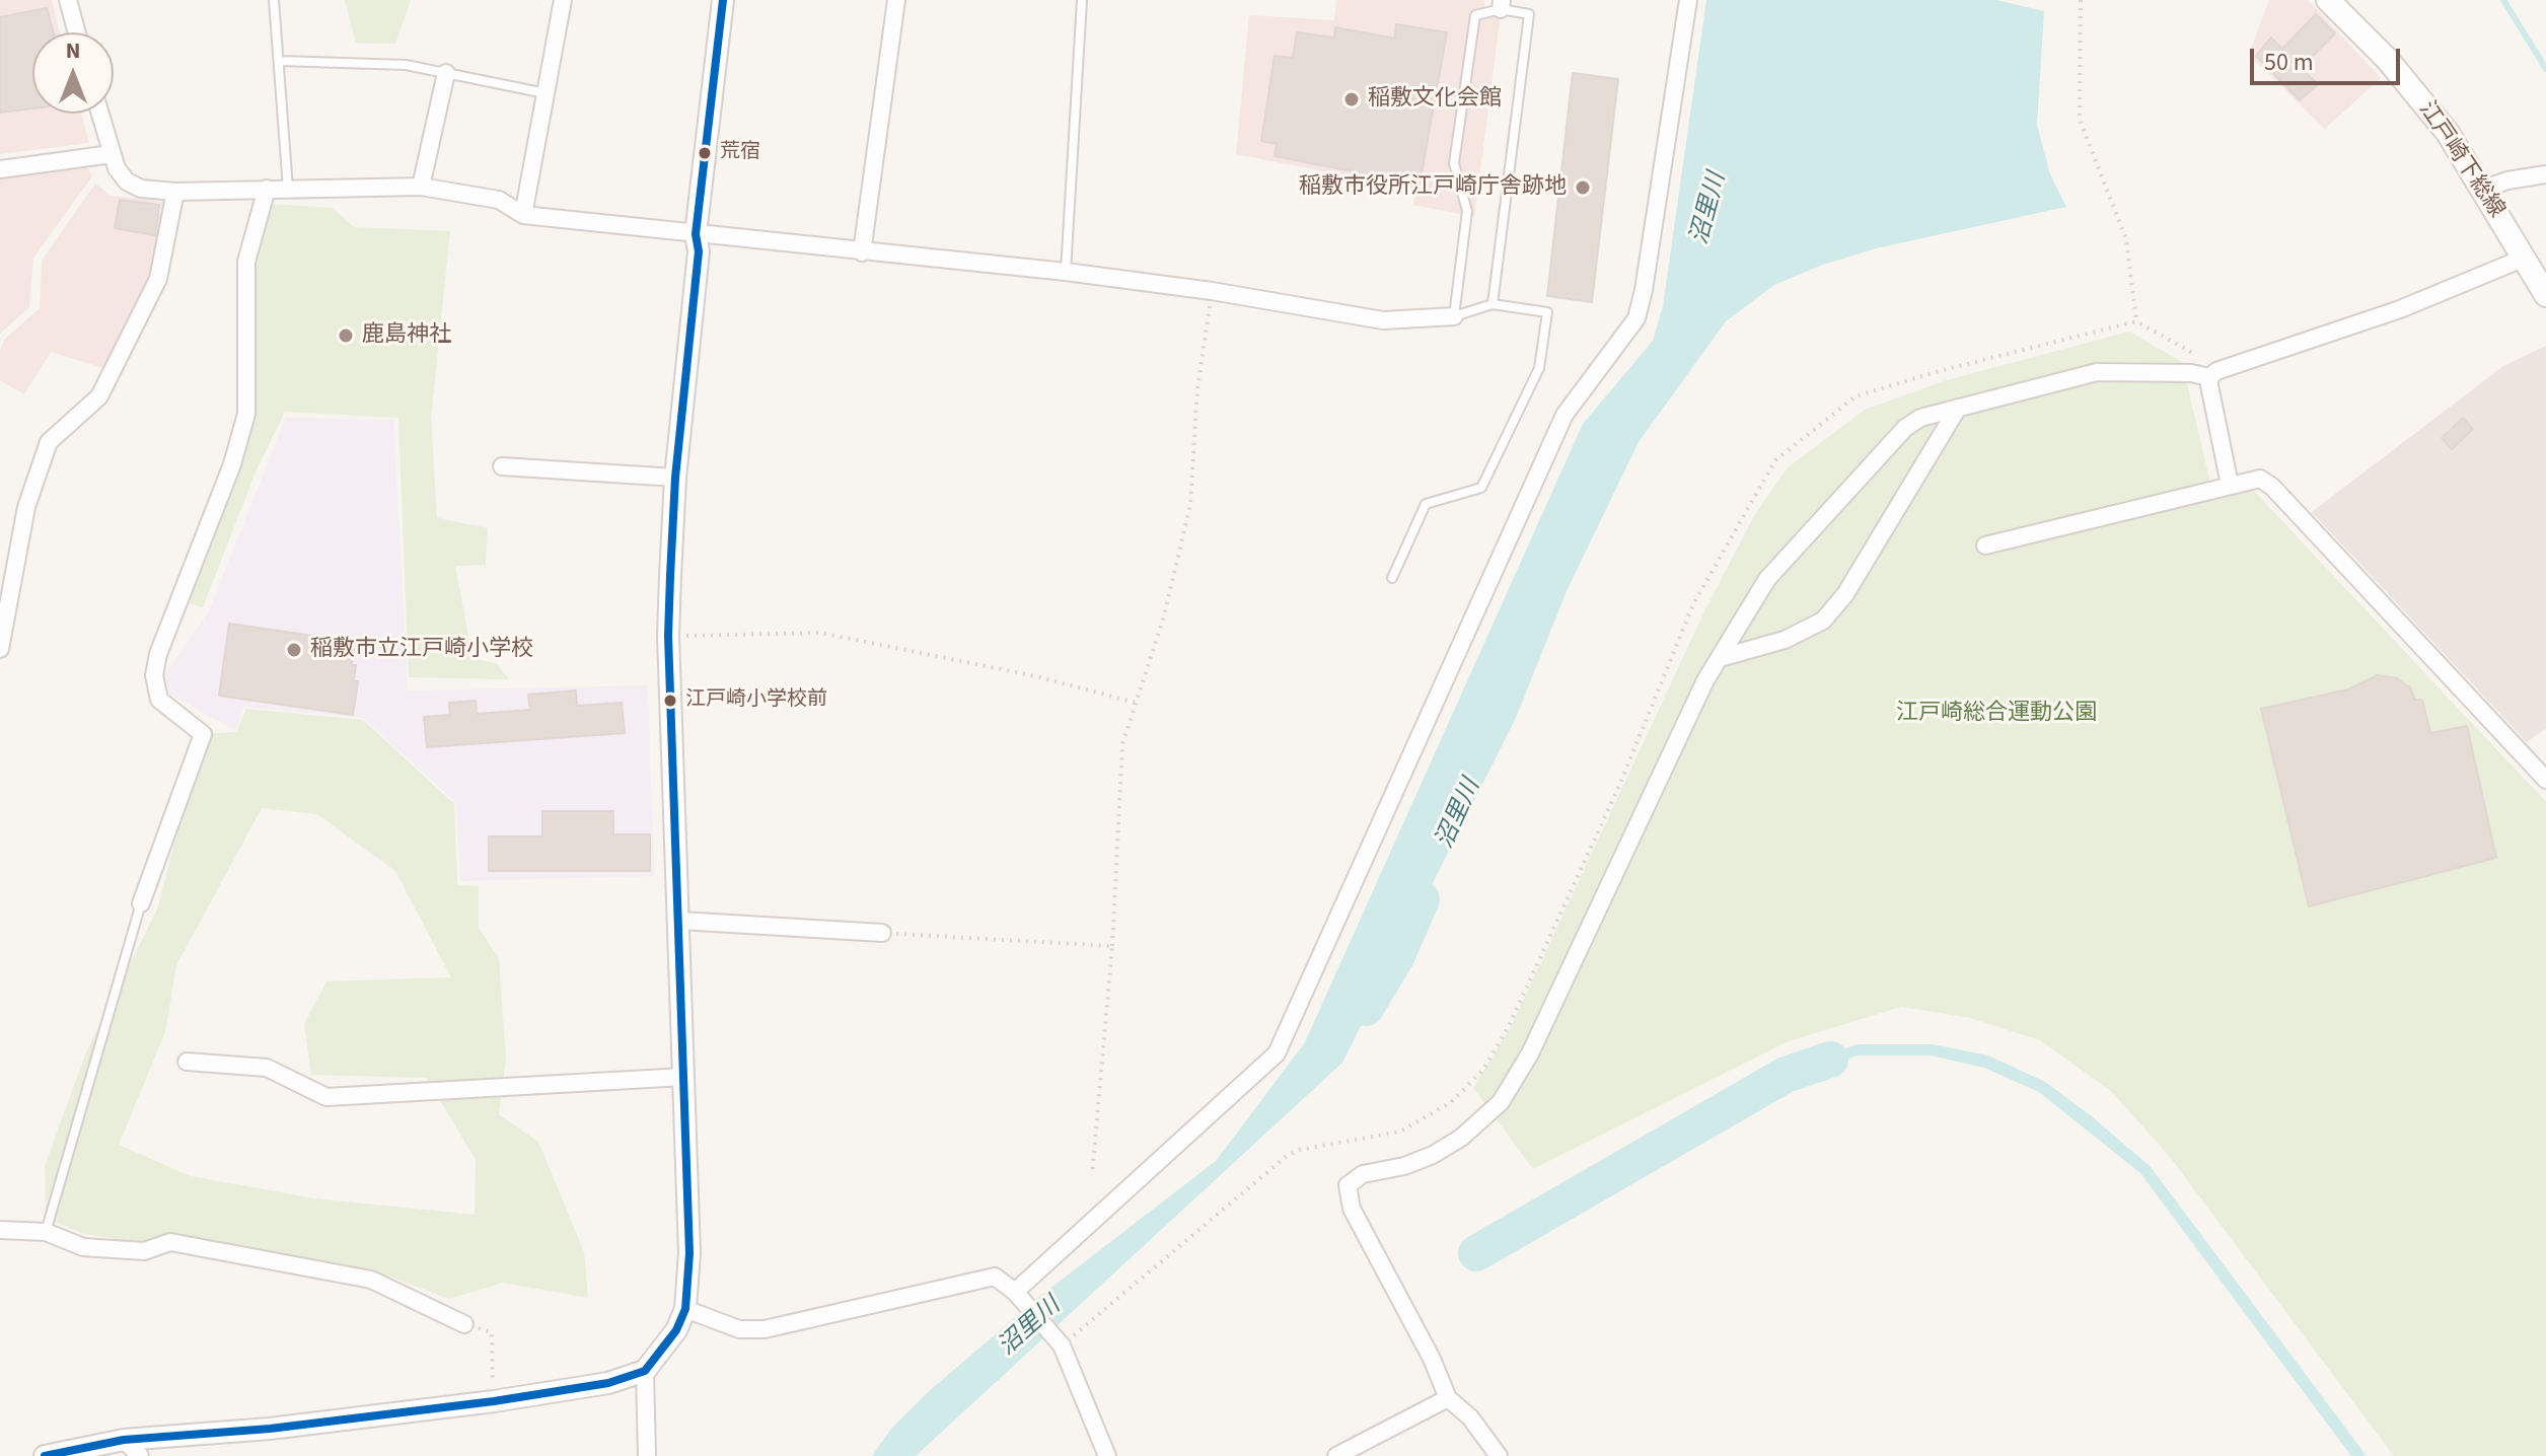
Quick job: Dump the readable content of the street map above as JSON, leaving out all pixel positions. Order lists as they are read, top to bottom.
{
  "streets": {
    "main road": ["江戸崎下総線"]
  },
  "water": ["沼里川"],
  "parks": ["江戸崎総合運動公園"],
  "places": [
    "稲敷文化会館",
    "荒宿",
    "稲敷市役所江戸崎庁舎跡地",
    "鹿島神社",
    "稲敷市立江戸崎小学校",
    "江戸崎小学校前"
  ],
  "scale_bar": "50 m",
  "north": "top"
}
